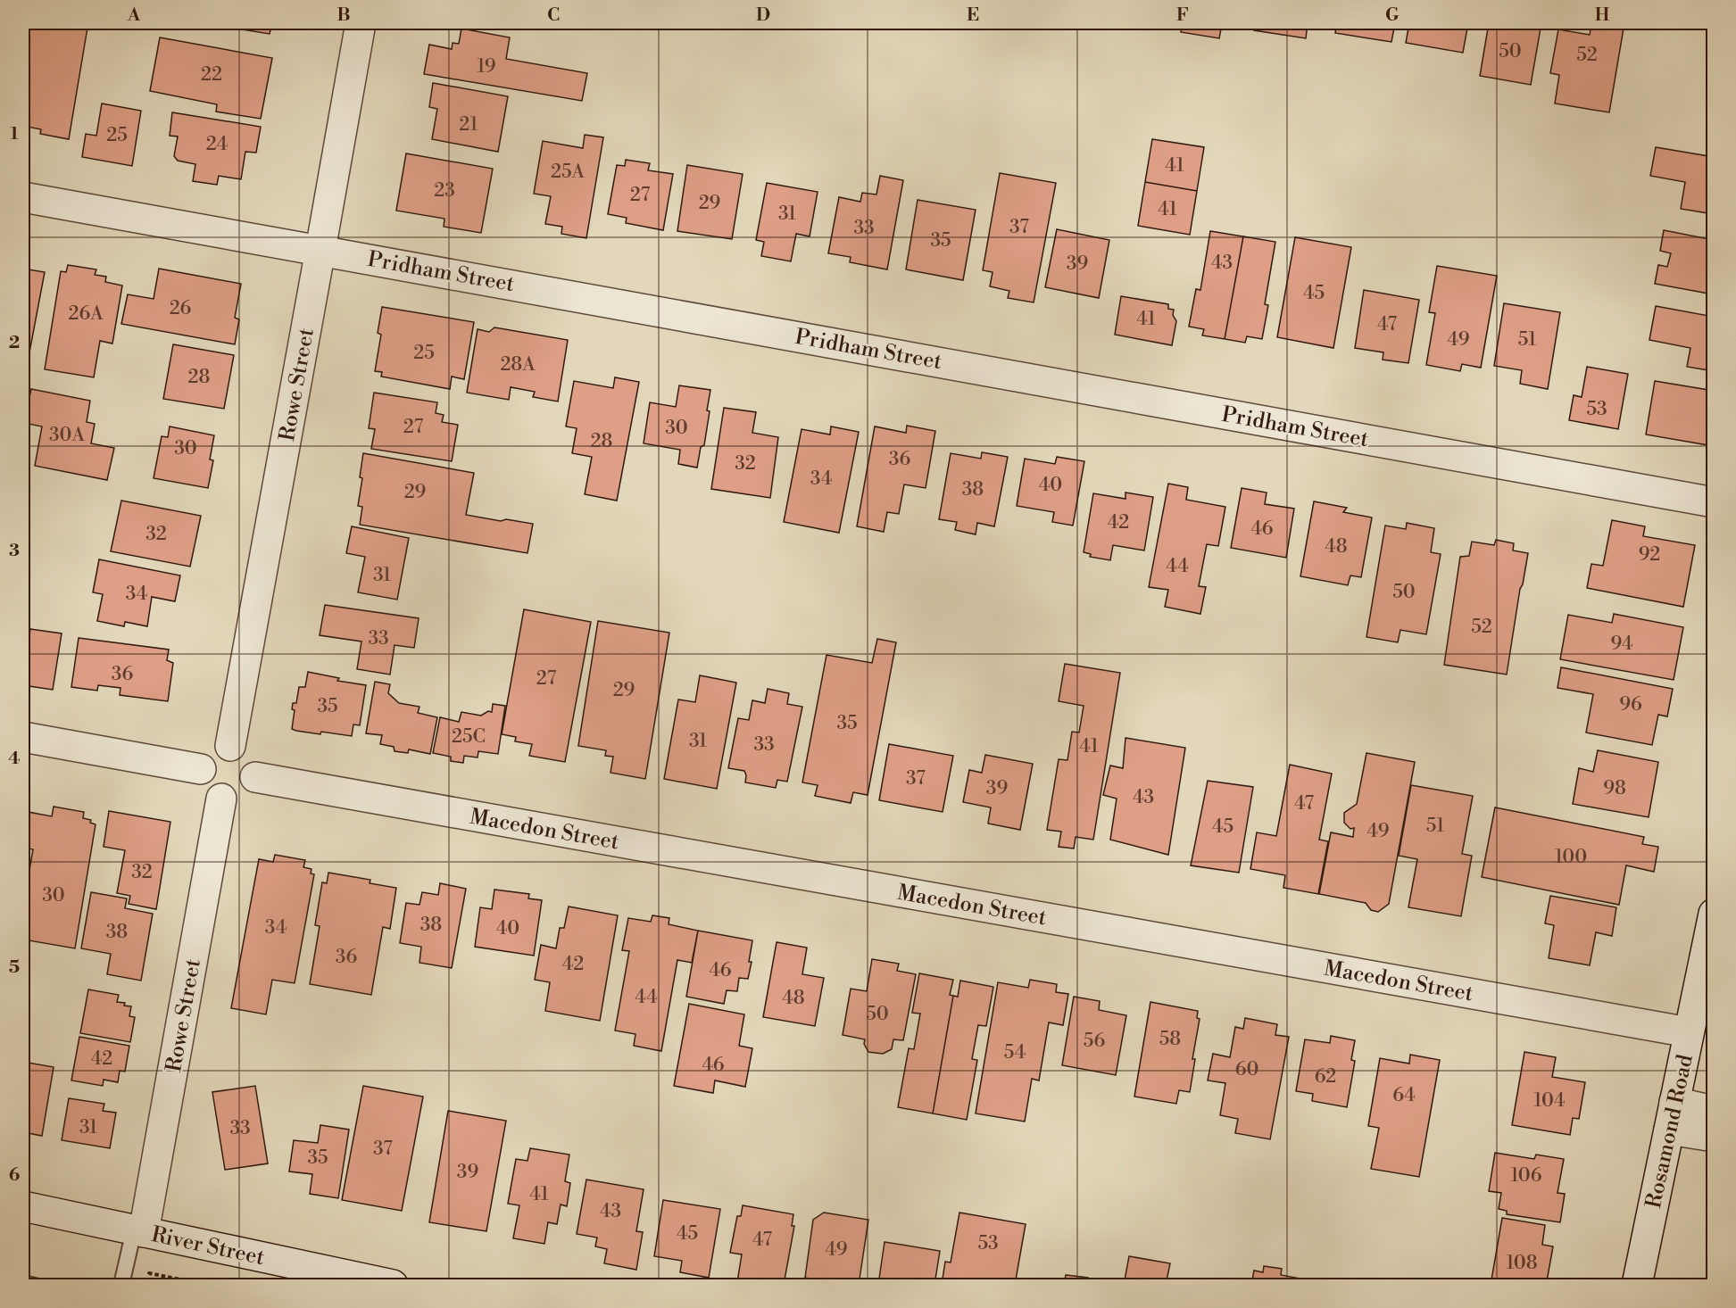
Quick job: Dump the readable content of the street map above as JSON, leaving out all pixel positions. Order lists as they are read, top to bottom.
{
  "streets": {
    "street": [
      "Pridham Street",
      "Rowe Street",
      "Macedon Street",
      "Rosamond Road",
      "River Street"
    ]
  },
  "crossings": [
    ["Pridham Street", "Rowe Street"],
    ["Rowe Street", "Macedon Street"],
    ["Rowe Street", "River Street"],
    ["Macedon Street", "Rosamond Road"]
  ],
  "house_numbers": [
    "50",
    "52",
    "19",
    "22",
    "21",
    "25",
    "24",
    "41",
    "25A",
    "23",
    "27",
    "29",
    "41",
    "31",
    "37",
    "33",
    "35",
    "43",
    "39",
    "45",
    "26",
    "26A",
    "41",
    "47",
    "49",
    "51",
    "25",
    "28A",
    "28",
    "53",
    "27",
    "30",
    "30A",
    "28",
    "30",
    "36",
    "32",
    "34",
    "40",
    "38",
    "29",
    "42",
    "46",
    "32",
    "48",
    "92",
    "44",
    "31",
    "50",
    "34",
    "52",
    "33",
    "94",
    "36",
    "27",
    "29",
    "96",
    "35",
    "35",
    "25C",
    "31",
    "33",
    "41",
    "37",
    "39",
    "98",
    "43",
    "47",
    "51",
    "45",
    "49",
    "100",
    "32",
    "30",
    "38",
    "34",
    "40",
    "38",
    "36",
    "42",
    "46",
    "44",
    "48",
    "50",
    "58",
    "56",
    "54",
    "42",
    "46",
    "60",
    "62",
    "64",
    "104",
    "31",
    "33",
    "37",
    "35",
    "39",
    "106",
    "41",
    "43",
    "45",
    "47",
    "53",
    "49",
    "108"
  ],
  "grid": {
    "columns": [
      "A",
      "B",
      "C",
      "D",
      "E",
      "F",
      "G",
      "H"
    ],
    "rows": [
      "1",
      "2",
      "3",
      "4",
      "5",
      "6"
    ]
  }
}
